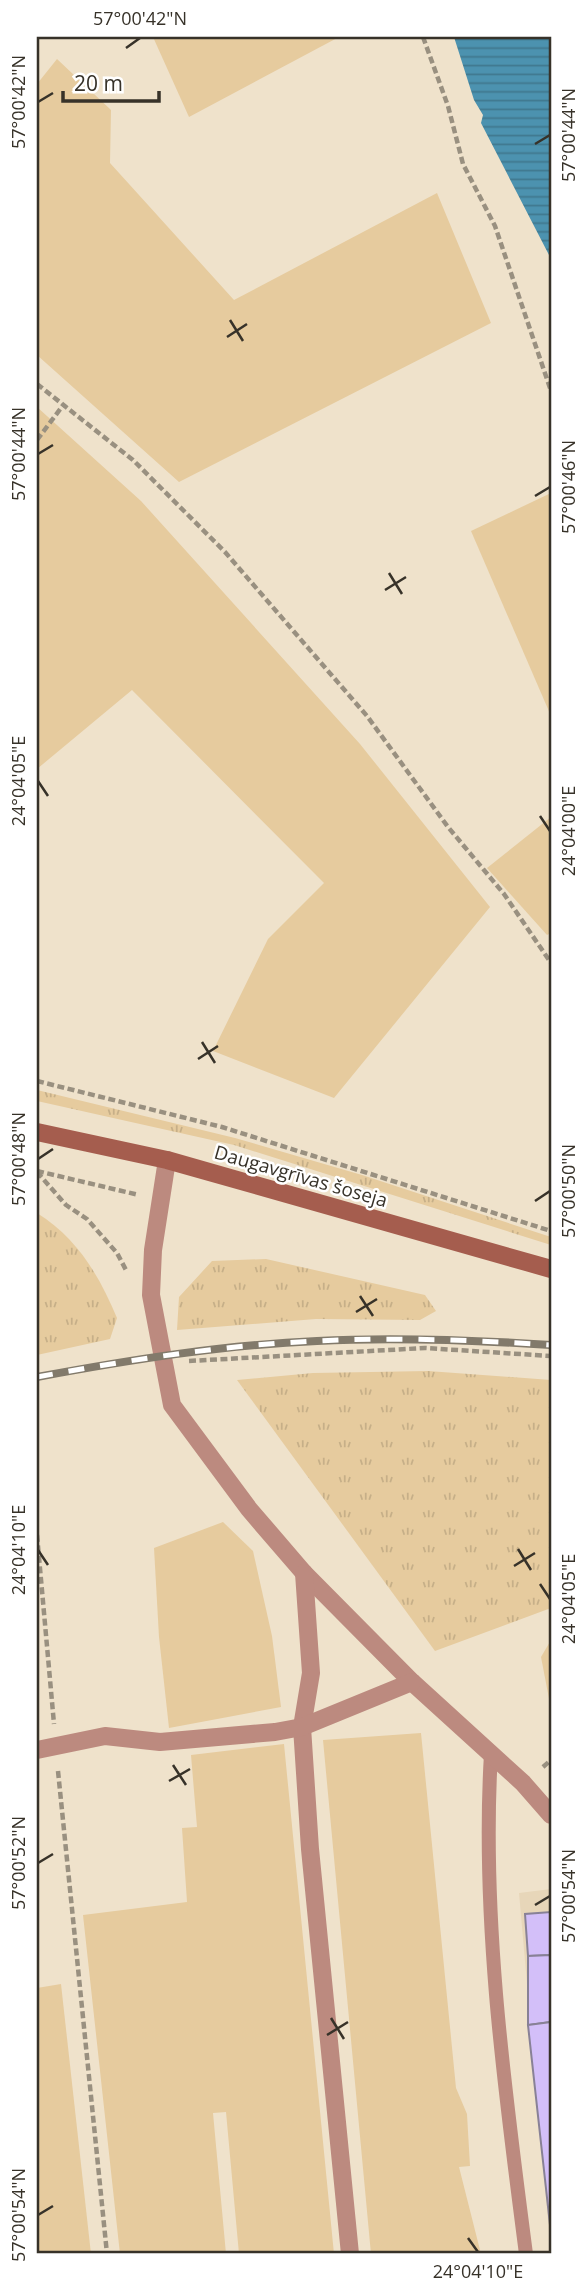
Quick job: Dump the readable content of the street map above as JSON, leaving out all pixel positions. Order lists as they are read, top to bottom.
{
  "streets": {
    "main road": ["Daugavgrīvas šoseja"]
  },
  "scale_bar": "20 m",
  "coordinates": [
    "57°00'42\"N",
    "57°00'44\"N",
    "57°00'46\"N",
    "24°04'05\"E",
    "24°04'00\"E",
    "57°00'48\"N",
    "57°00'50\"N",
    "24°04'10\"E",
    "57°00'52\"N",
    "57°00'54\"N"
  ]
}
